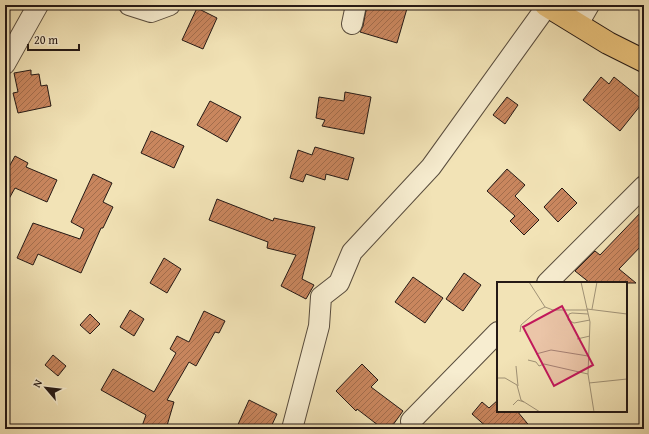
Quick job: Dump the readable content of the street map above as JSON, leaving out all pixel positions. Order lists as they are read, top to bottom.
{
  "scale_bar": "20 m",
  "north": "top left"
}
